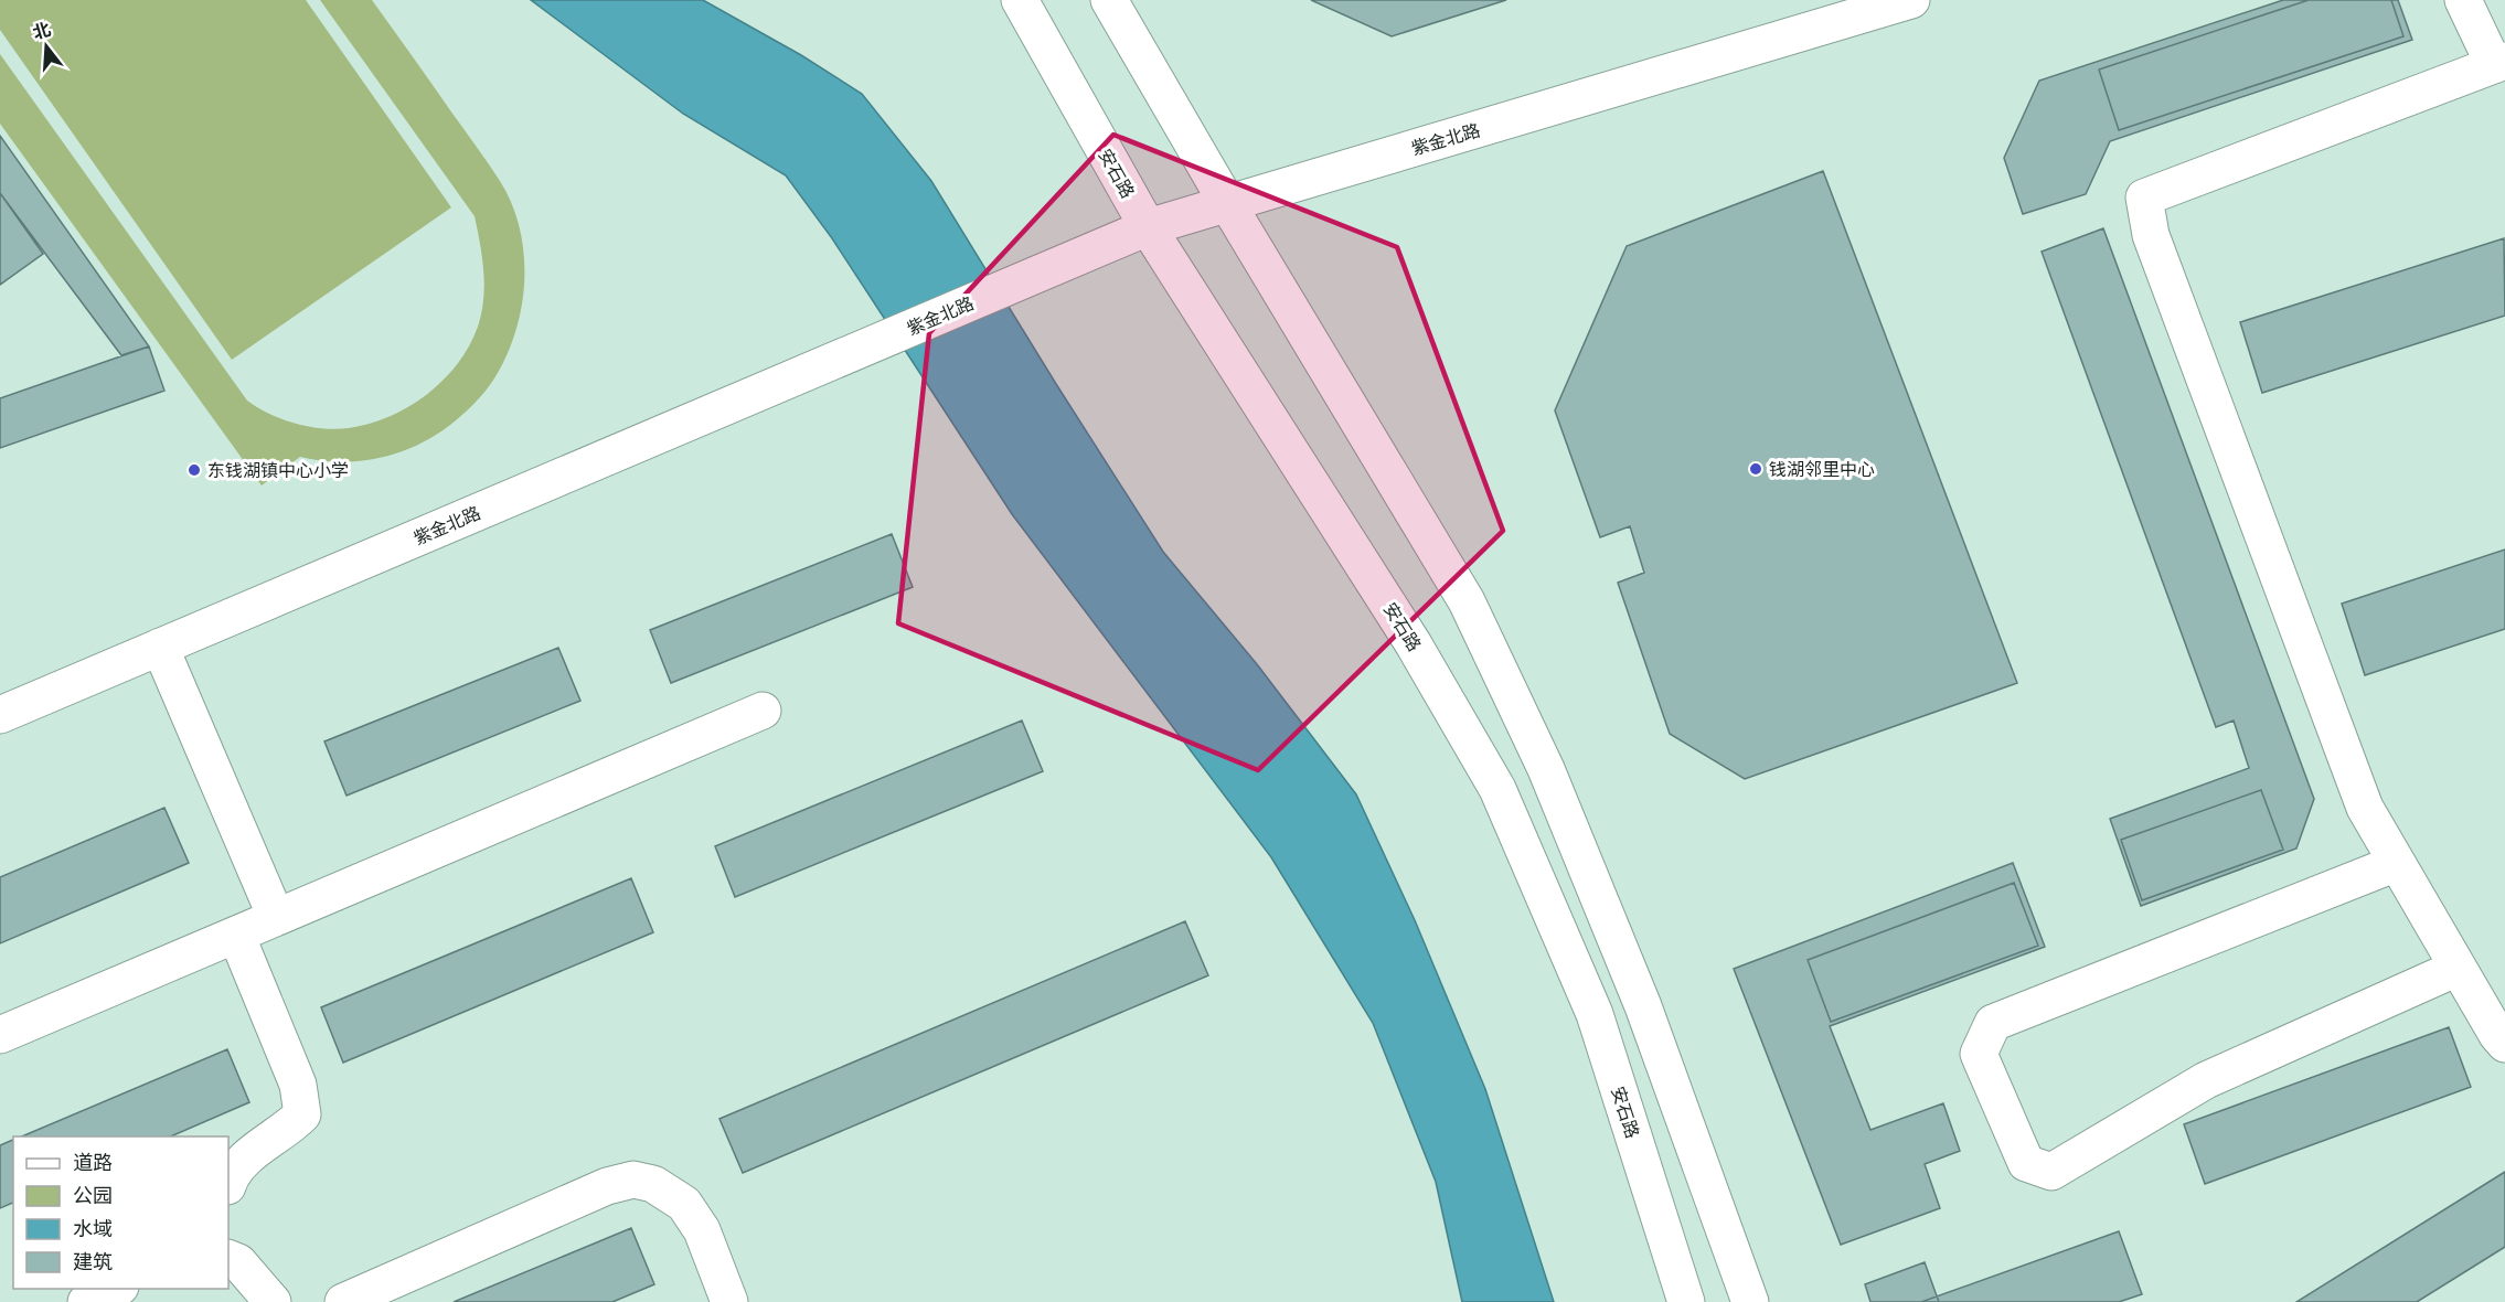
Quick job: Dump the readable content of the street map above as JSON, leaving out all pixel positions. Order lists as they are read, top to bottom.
{
  "streets": {
    "main road": ["紫金北路", "安石路"]
  },
  "crossings": [
    ["紫金北路", "安石路"]
  ],
  "places": ["钱湖邻里中心", "东钱湖镇中心小学"],
  "legend": [
    "道路",
    "公园",
    "水域",
    "建筑"
  ],
  "north": "top"
}
